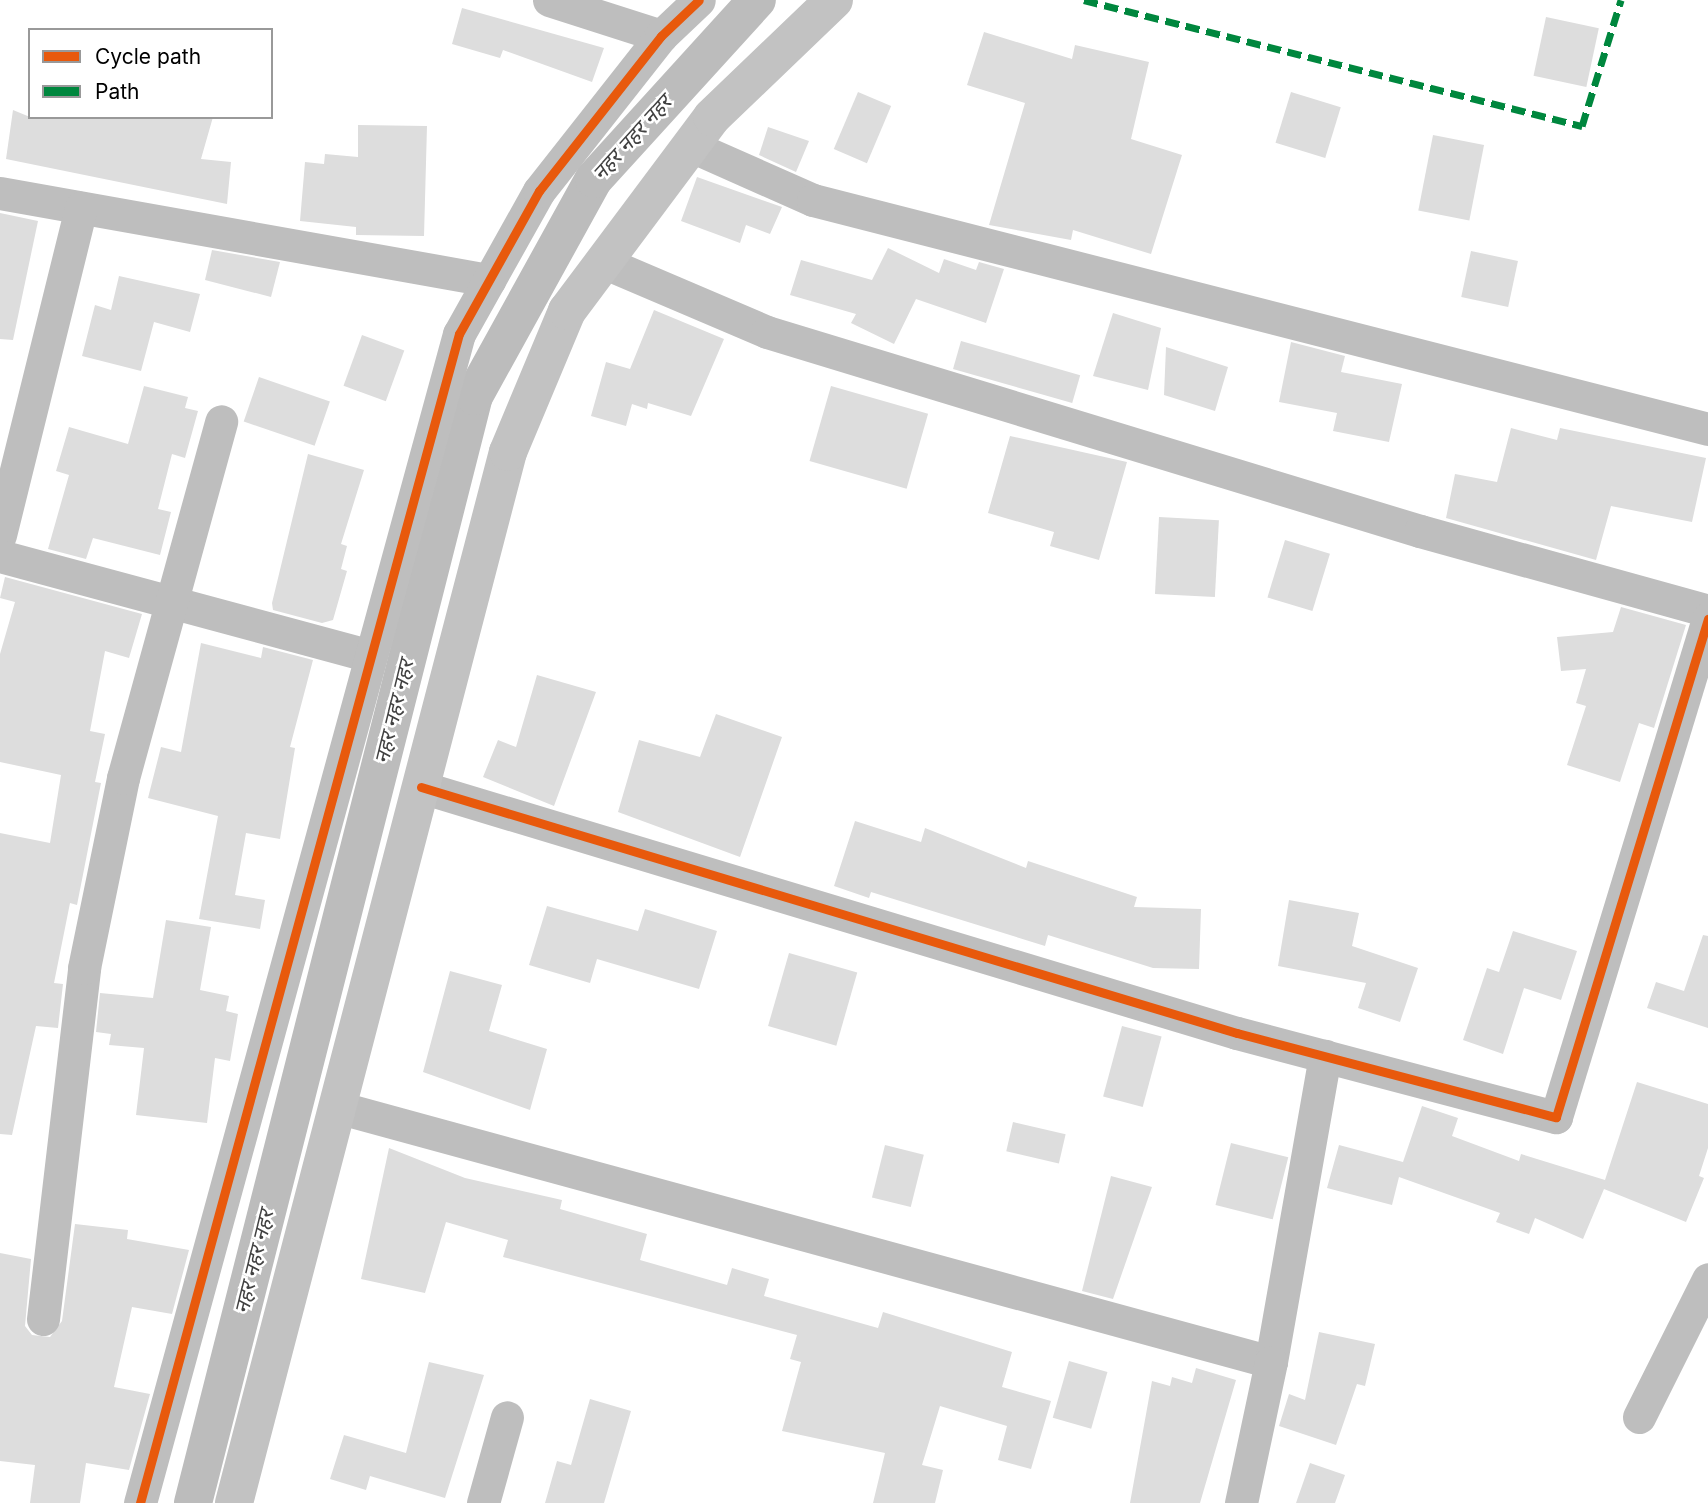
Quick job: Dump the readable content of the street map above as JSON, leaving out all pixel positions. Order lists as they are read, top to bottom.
{
  "water": ["नहर नहर नहर"],
  "legend": ["Cycle path", "Path"]
}
